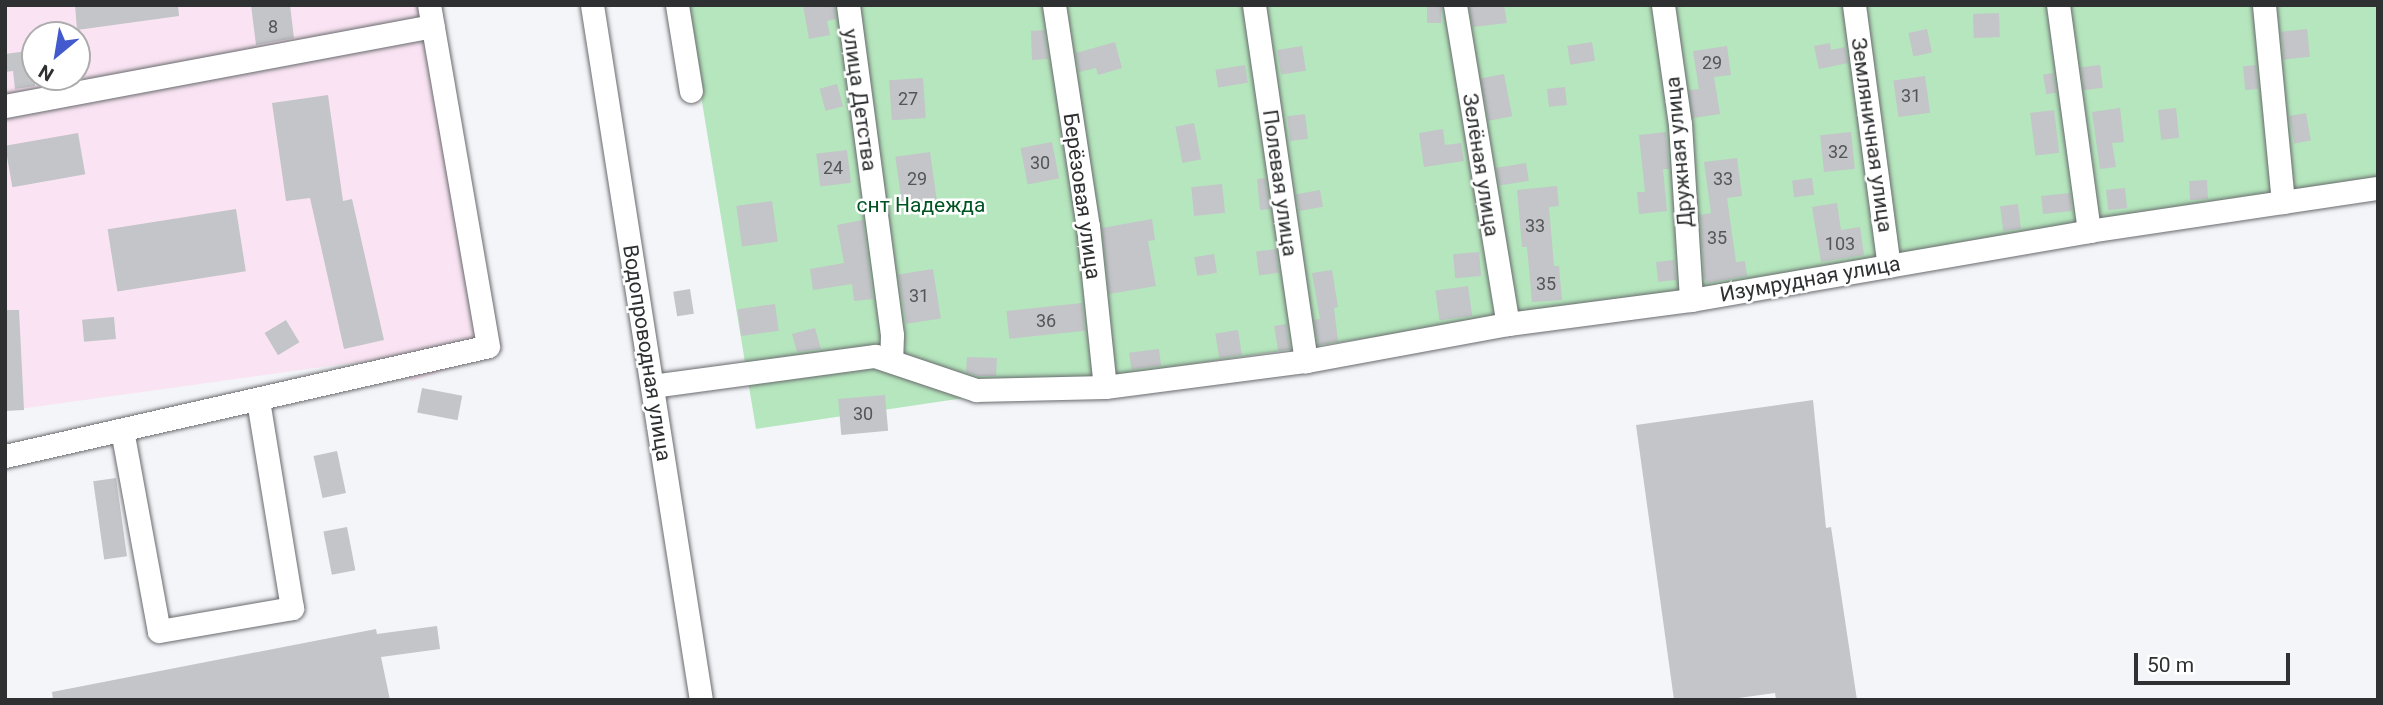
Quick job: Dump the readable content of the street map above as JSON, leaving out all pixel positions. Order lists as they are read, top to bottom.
{
  "streets": {
    "street": [
      "улица Детства",
      "Земляничная улица",
      "Дружная улица",
      "Зелёная улица",
      "Полевая улица",
      "Берёзовая улица",
      "Изумрудная улица",
      "Водопроводная улица"
    ]
  },
  "crossings": [
    ["улица Детства", "Изумрудная улица"],
    ["Земляничная улица", "Изумрудная улица"],
    ["Дружная улица", "Изумрудная улица"],
    ["Зелёная улица", "Изумрудная улица"],
    ["Полевая улица", "Изумрудная улица"],
    ["Берёзовая улица", "Изумрудная улица"],
    ["Изумрудная улица", "Водопроводная улица"]
  ],
  "parks": ["снт Надежда"],
  "house_numbers": [
    "8",
    "29",
    "31",
    "27",
    "32",
    "30",
    "24",
    "29",
    "33",
    "33",
    "35",
    "103",
    "35",
    "31",
    "36",
    "30"
  ],
  "scale_bar": "50 m",
  "north": "bottom left"
}
